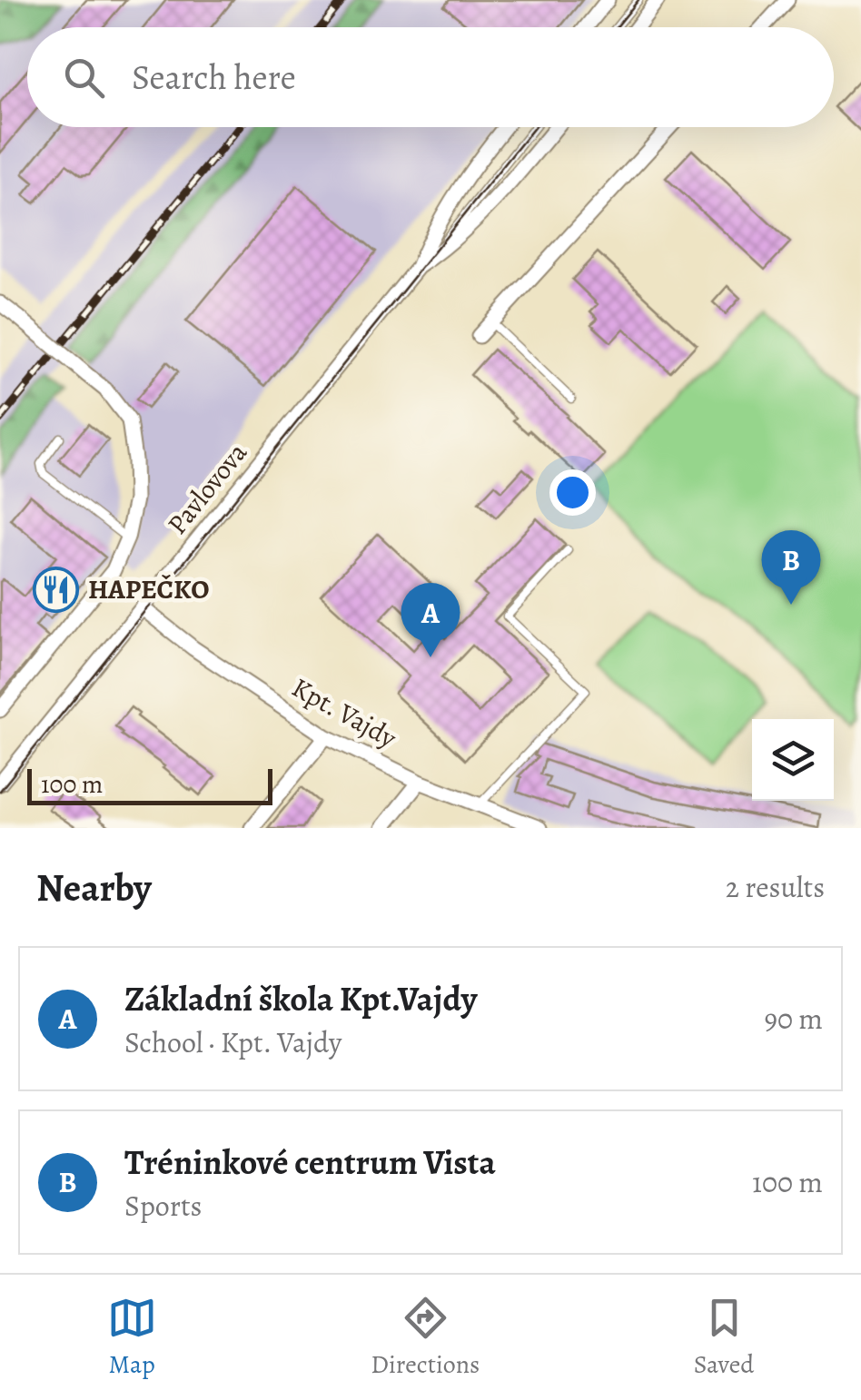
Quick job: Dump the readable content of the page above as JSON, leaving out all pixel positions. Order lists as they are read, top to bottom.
{
  "streets": {
    "street": ["Pavlovova", "Kpt. Vajdy"]
  },
  "crossings": [
    ["Pavlovova", "Kpt. Vajdy"]
  ],
  "places": {
    "restaurant": ["HAPEČKO"]
  },
  "scale_bar": "100 m",
  "page": {
    "search": "Search here",
    "pins": ["B", "A"],
    "scale": "100 m",
    "heading": ["Nearby", "2 results"],
    "list": [
      {
        "mark": "A",
        "name": "Základní škola Kpt.Vajdy",
        "note": "School · Kpt. Vajdy",
        "value": "90 m"
      },
      {
        "mark": "B",
        "name": "Tréninkové centrum Vista",
        "note": "Sports",
        "value": "100 m"
      }
    ],
    "nav": ["Map", "Directions", "Saved"]
  }
}
